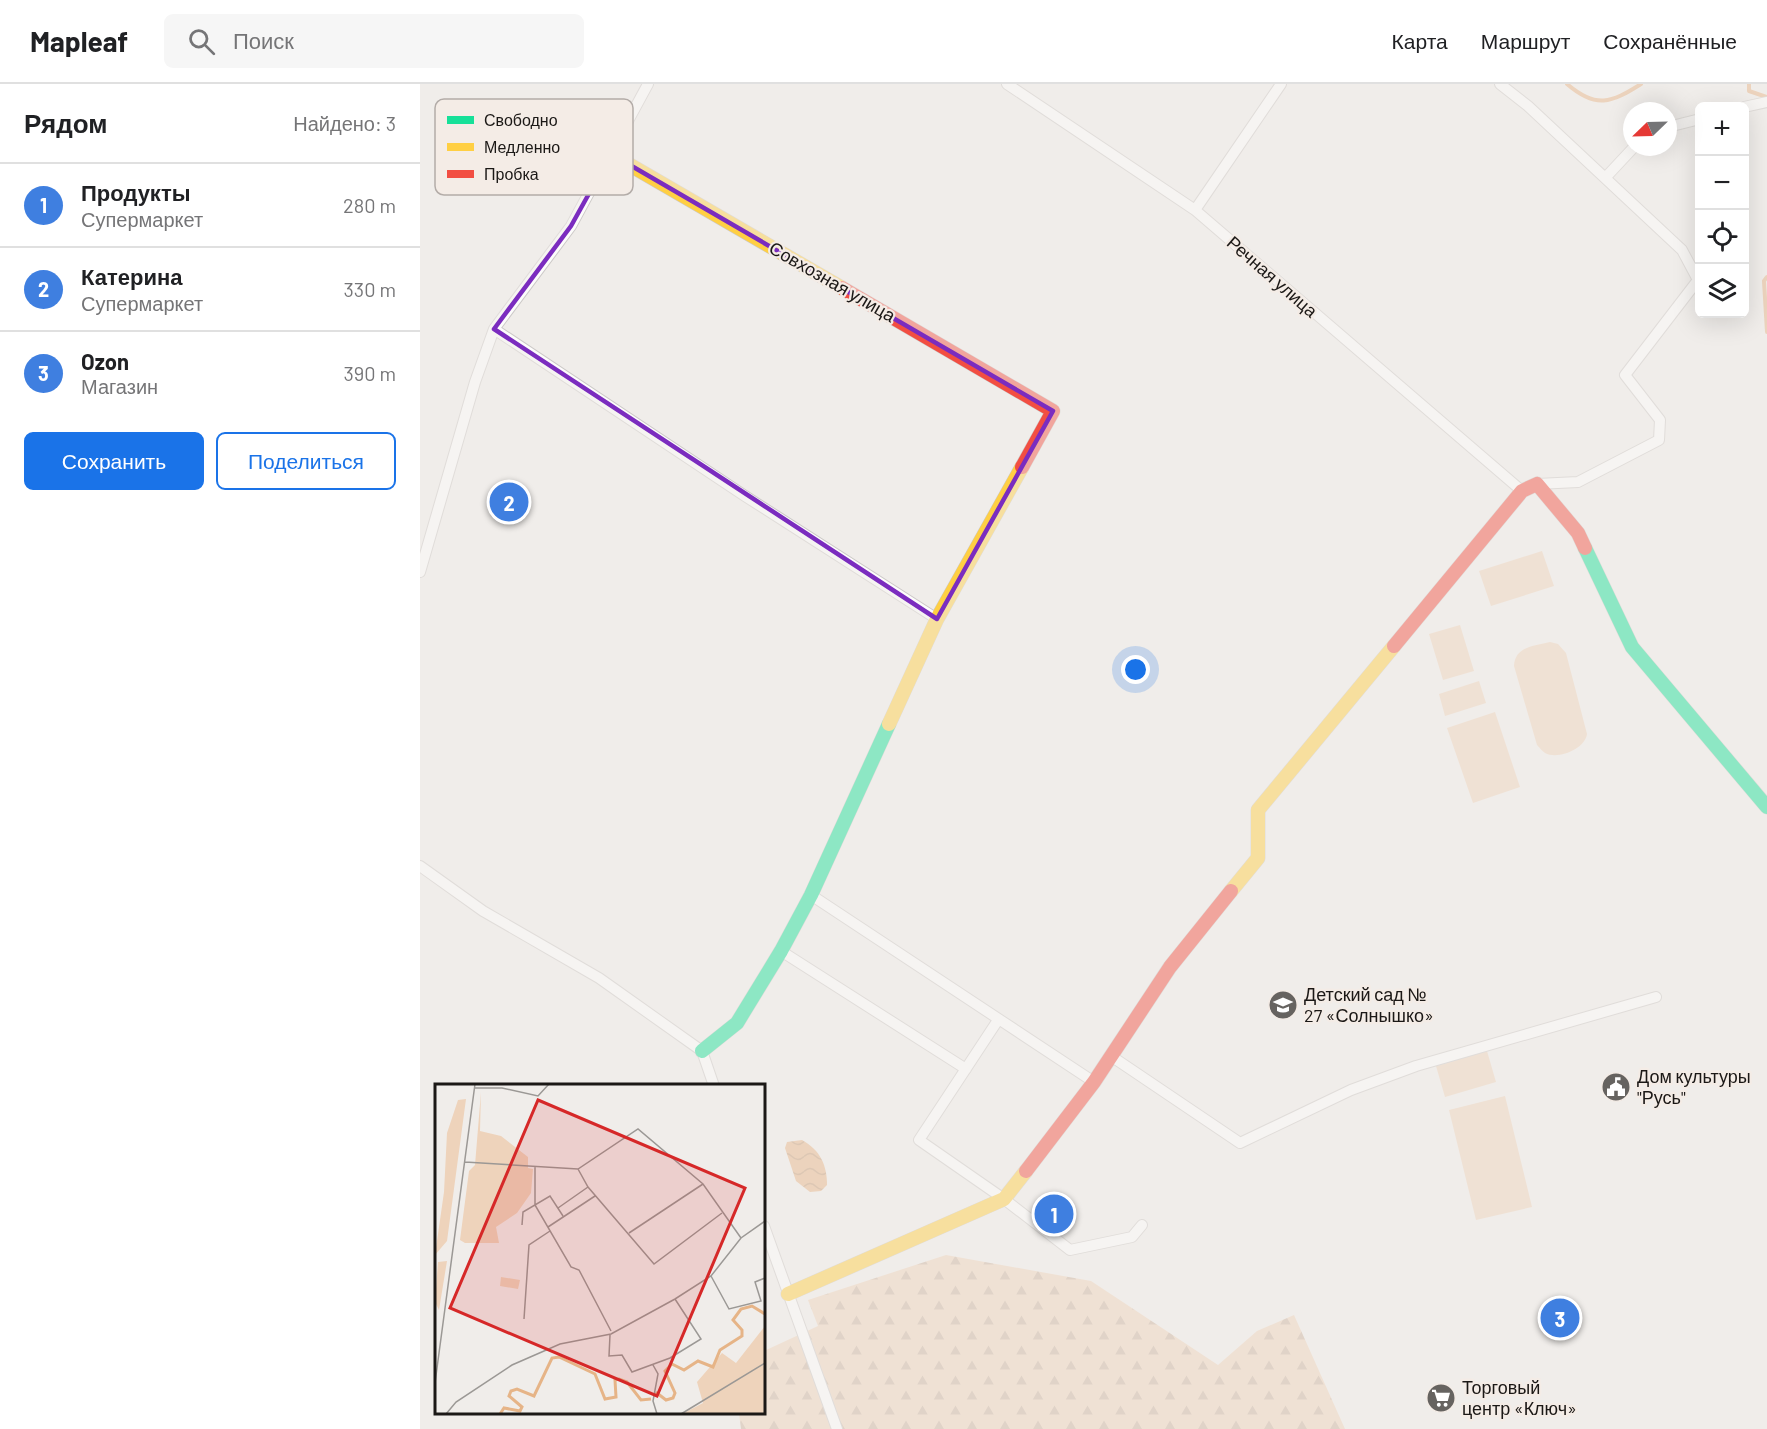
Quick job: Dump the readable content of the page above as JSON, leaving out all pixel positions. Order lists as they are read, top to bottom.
{
  "streets": {
    "street": ["Речная улица", "Совхозная улица"]
  },
  "places": {
    "school or university": ["Детский сад № 27 «Солнышко»"],
    "public building": ["Дом культуры \"Русь\""],
    "supermarket": ["Торговый центр «Ключ»"]
  },
  "legend": ["Свободно", "Медленно", "Пробка"],
  "north": "bottom left",
  "page": {
    "header": "Mapleaf",
    "search": "Поиск",
    "nav": ["Карта", "Маршрут", "Сохранённые"],
    "heading": ["Рядом", "Найдено: 3"],
    "map_buttons": ["+", "−"],
    "list": [
      {
        "mark": "1",
        "name": "Продукты",
        "note": "Супермаркет",
        "value": "280 m"
      },
      {
        "mark": "2",
        "name": "Катерина",
        "note": "Супермаркет",
        "value": "330 m"
      },
      {
        "mark": "3",
        "name": "Ozon",
        "note": "Магазин",
        "value": "390 m"
      }
    ],
    "buttons": ["Сохранить", "Поделиться"],
    "pins": ["2", "1", "3"]
  }
}
